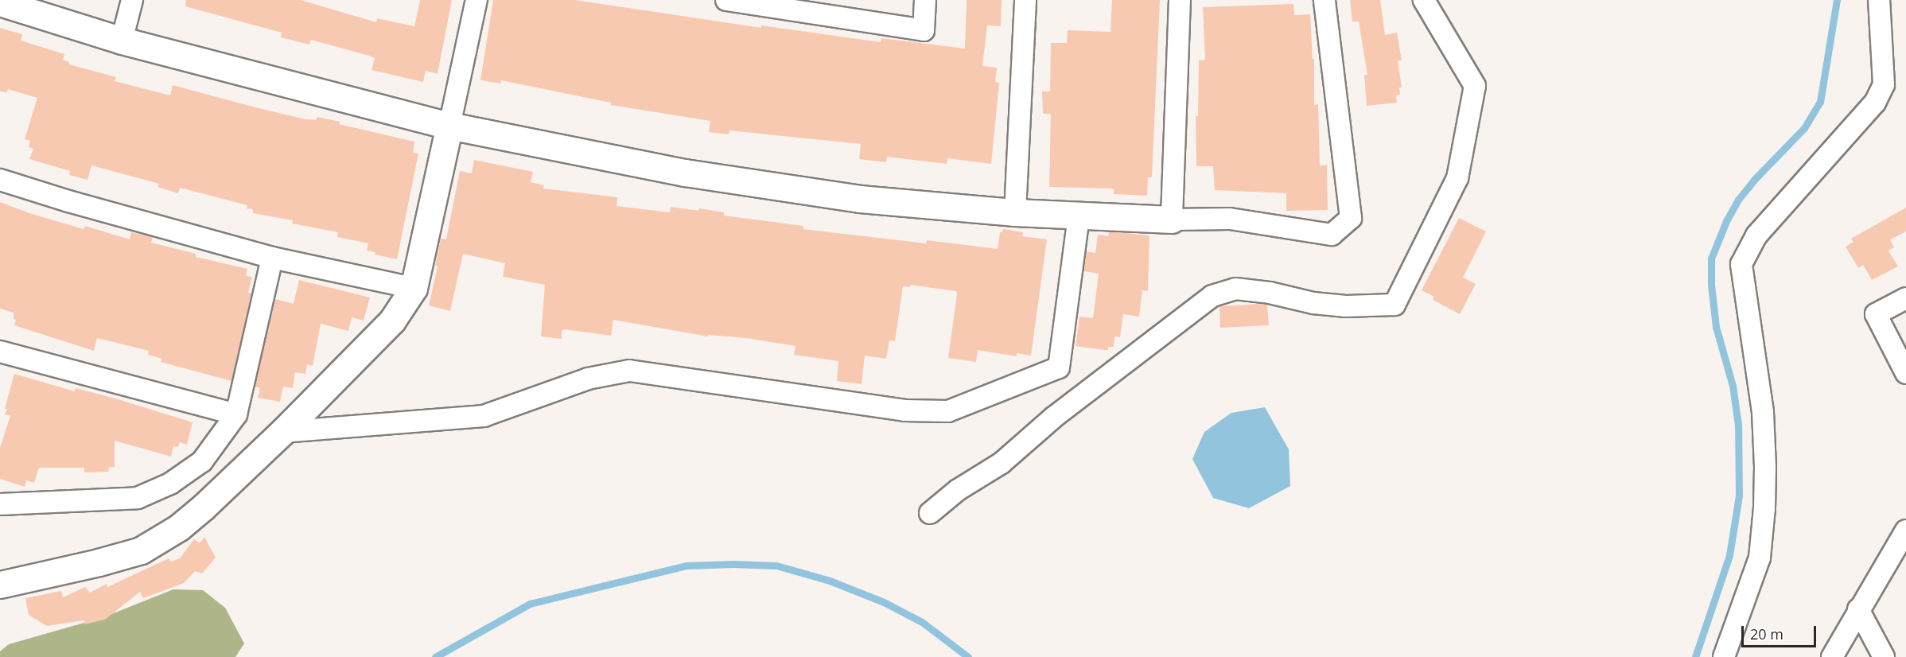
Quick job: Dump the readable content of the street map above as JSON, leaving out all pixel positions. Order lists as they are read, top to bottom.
{
  "scale_bar": "20 m"
}
